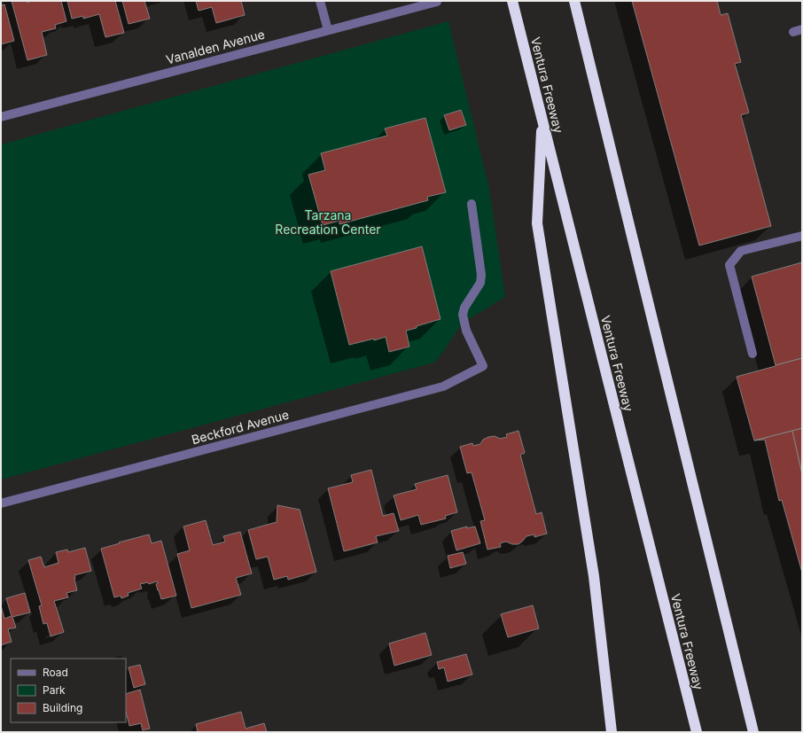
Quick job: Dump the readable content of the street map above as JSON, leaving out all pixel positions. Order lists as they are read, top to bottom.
{
  "streets": {
    "highway": ["Ventura Freeway"],
    "street": ["Vanalden Avenue", "Beckford Avenue"]
  },
  "parks": ["Tarzana Recreation Center"],
  "legend": ["Road", "Park", "Building"]
}
